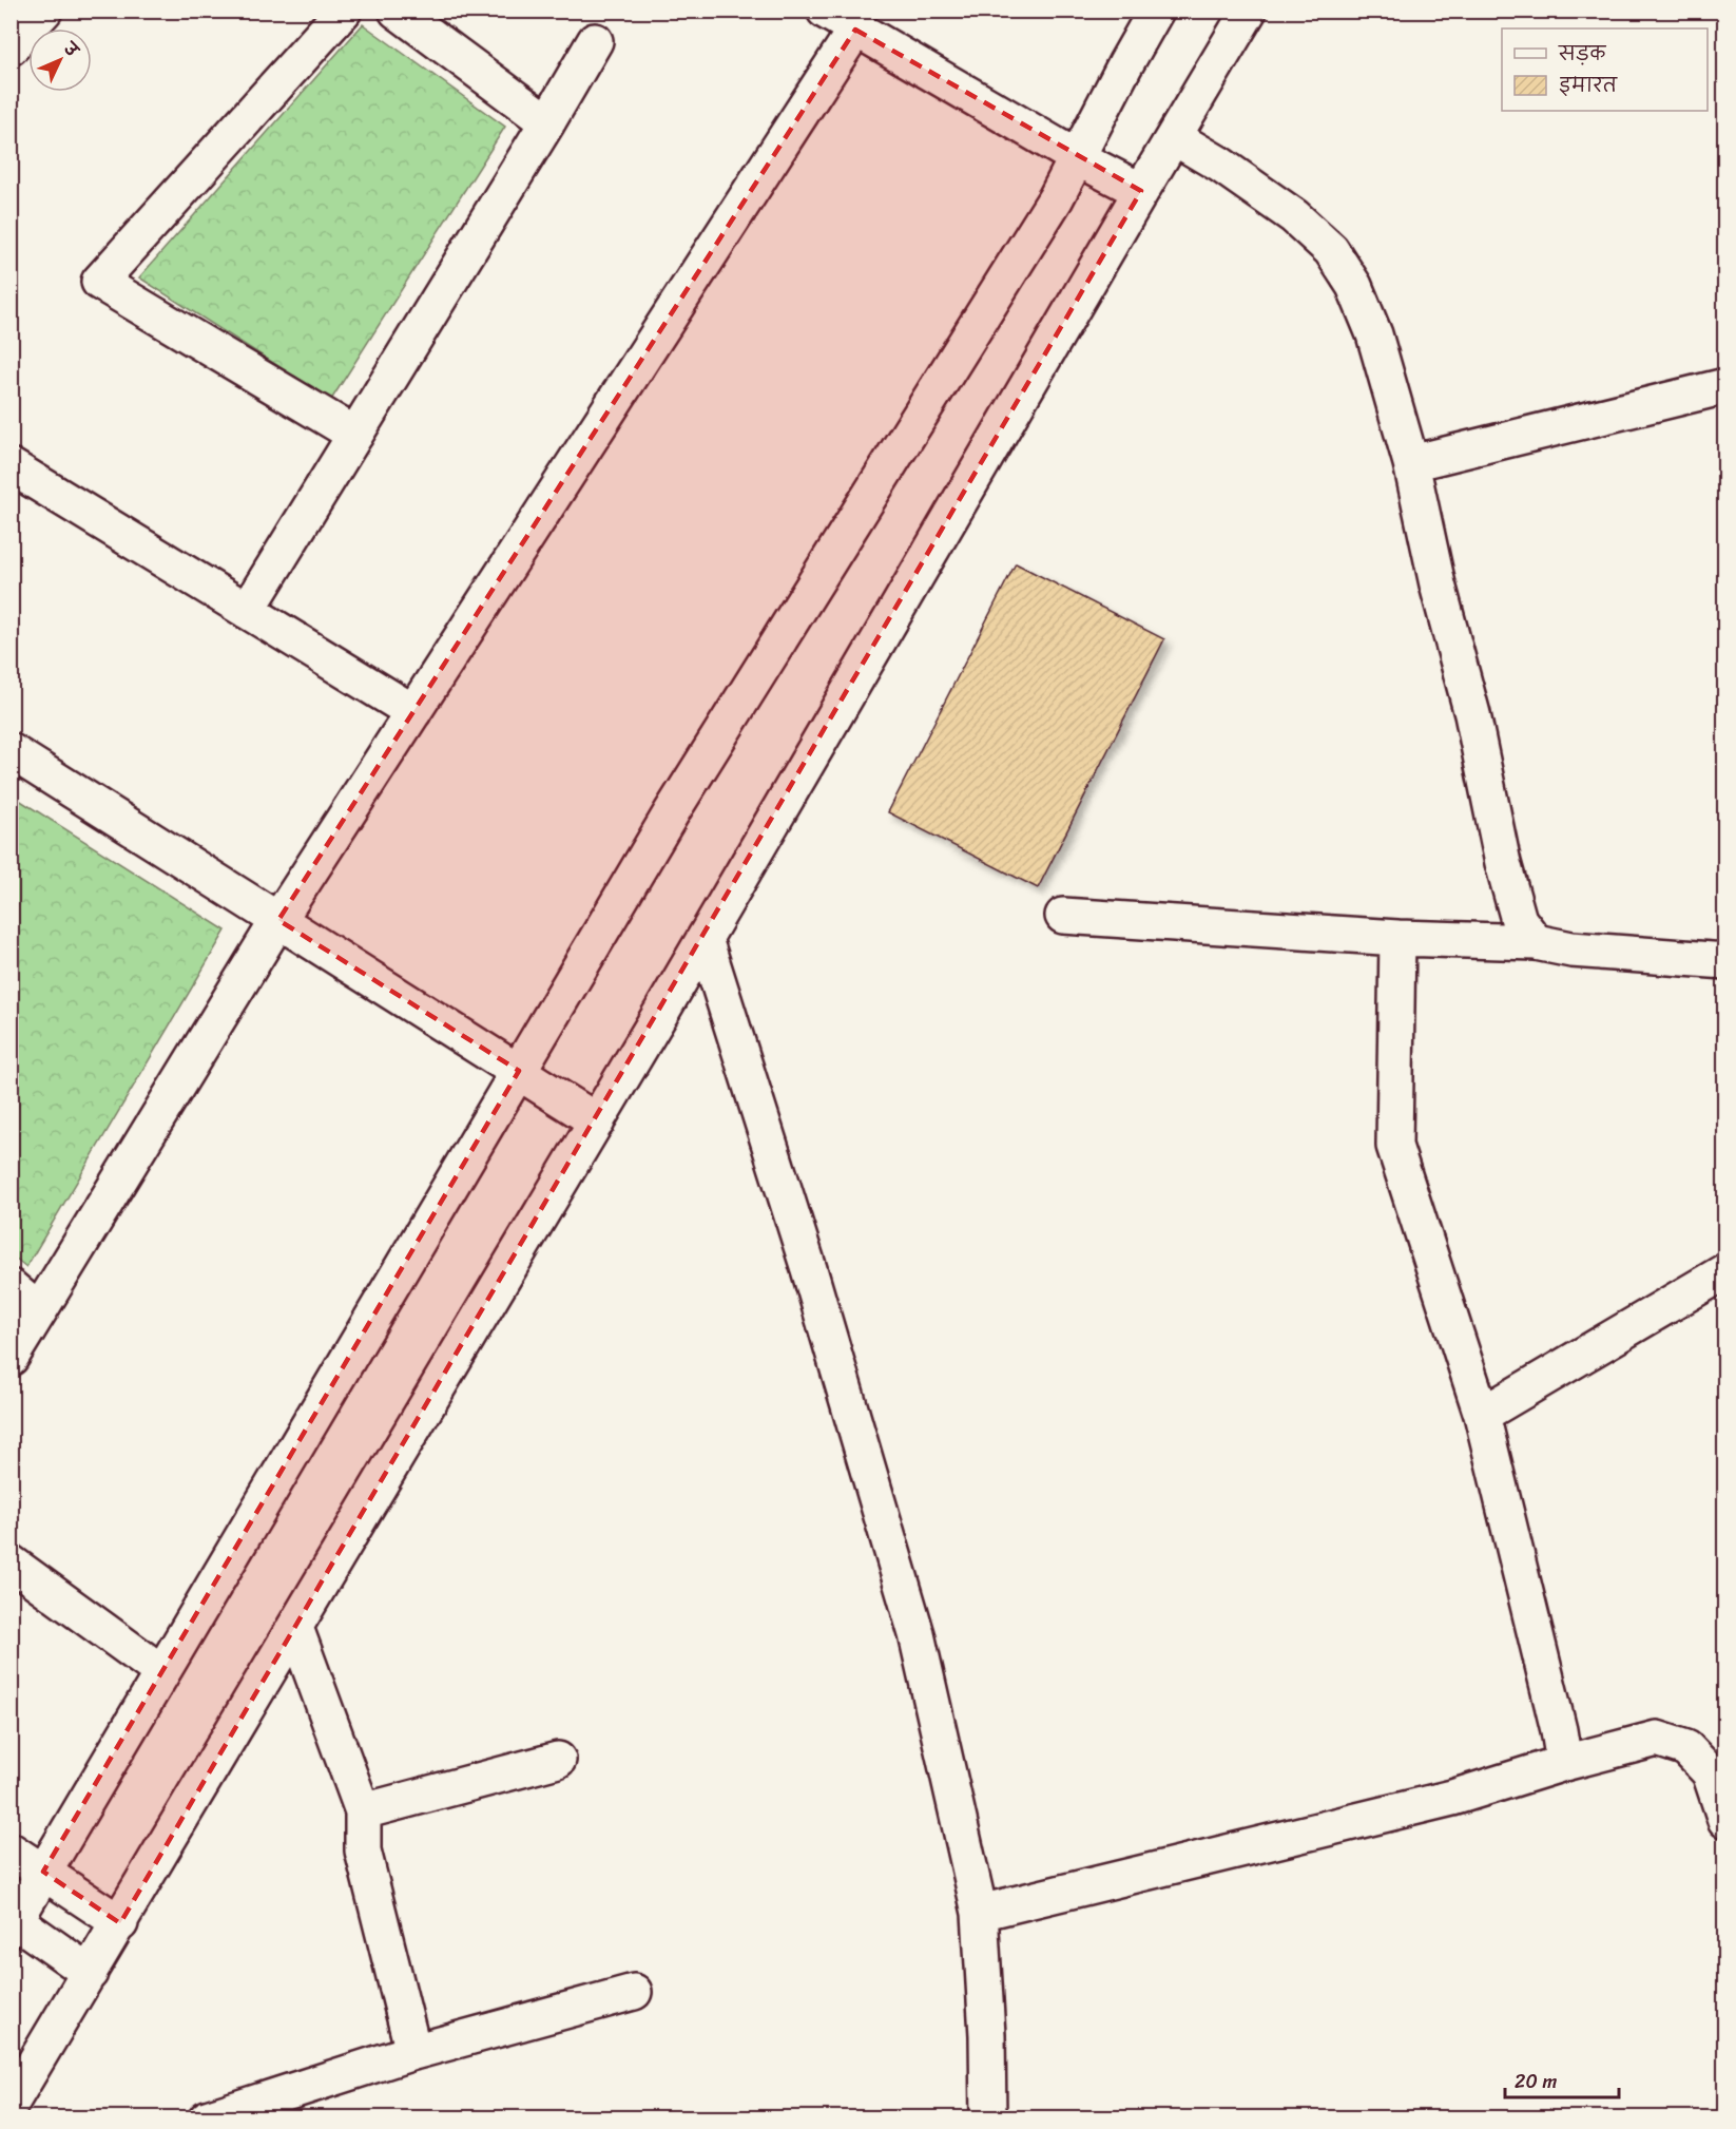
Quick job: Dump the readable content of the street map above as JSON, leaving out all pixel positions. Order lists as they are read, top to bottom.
{
  "legend": ["सड़क", "इमारत"],
  "scale_bar": "20 m",
  "north": "top right"
}
